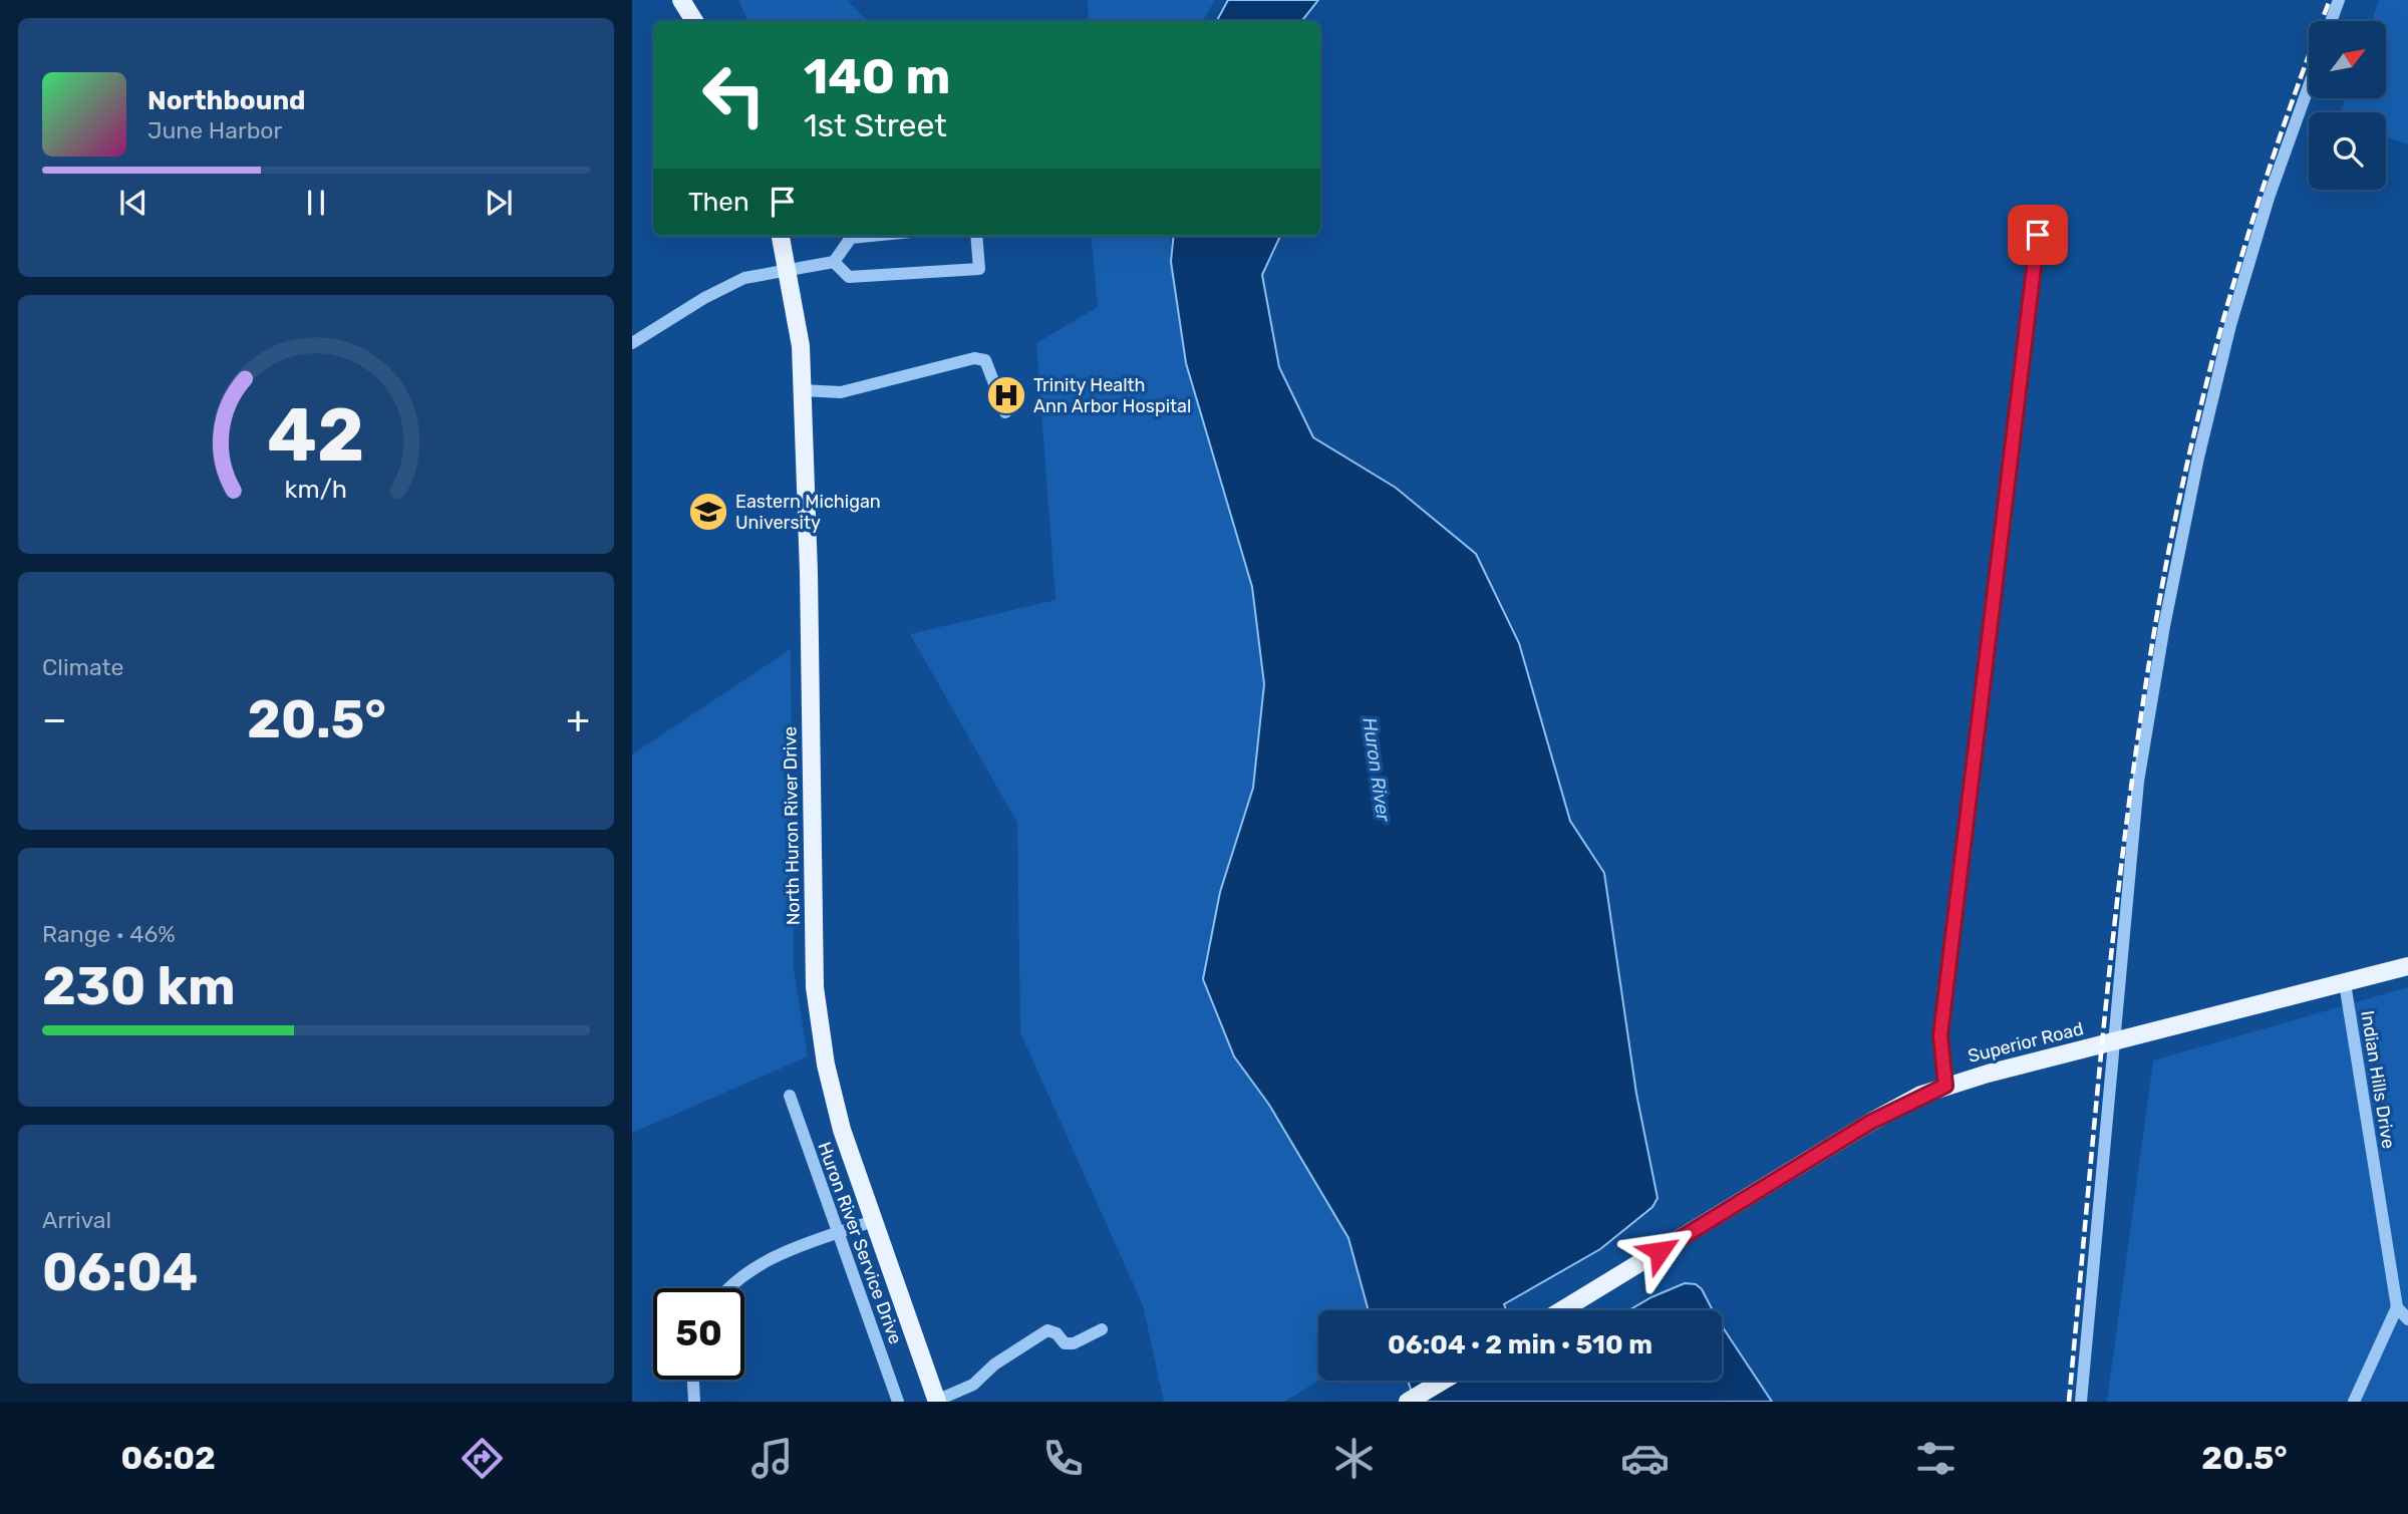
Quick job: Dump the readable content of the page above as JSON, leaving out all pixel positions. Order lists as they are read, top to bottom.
{
  "streets": {
    "main road": ["North Huron River Drive", "Superior Road"],
    "street": ["Indian Hills Drive", "Huron River Service Drive"]
  },
  "crossings": [
    ["Superior Road", "Indian Hills Drive"]
  ],
  "water": ["Huron River"],
  "places": {
    "hospital": ["Trinity Health Ann Arbor Hospital"],
    "school or university": ["Eastern Michigan University"]
  },
  "north": "top right",
  "page": {
    "turn": ["140 m", "1st Street"],
    "song": ["Northbound", "June Harbor"],
    "then": "Then",
    "tile": [
      "Climate",
      ["Range · 46%", "230 km"],
      ["Arrival", "06:04"]
    ],
    "heat": ["−", "20.5°", "+"],
    "limit": "50",
    "trip": "06:04 · 2 min · 510 m",
    "tabs": ["06:02", "20.5°"],
    "gauge": ["42", "km/h"]
  }
}
